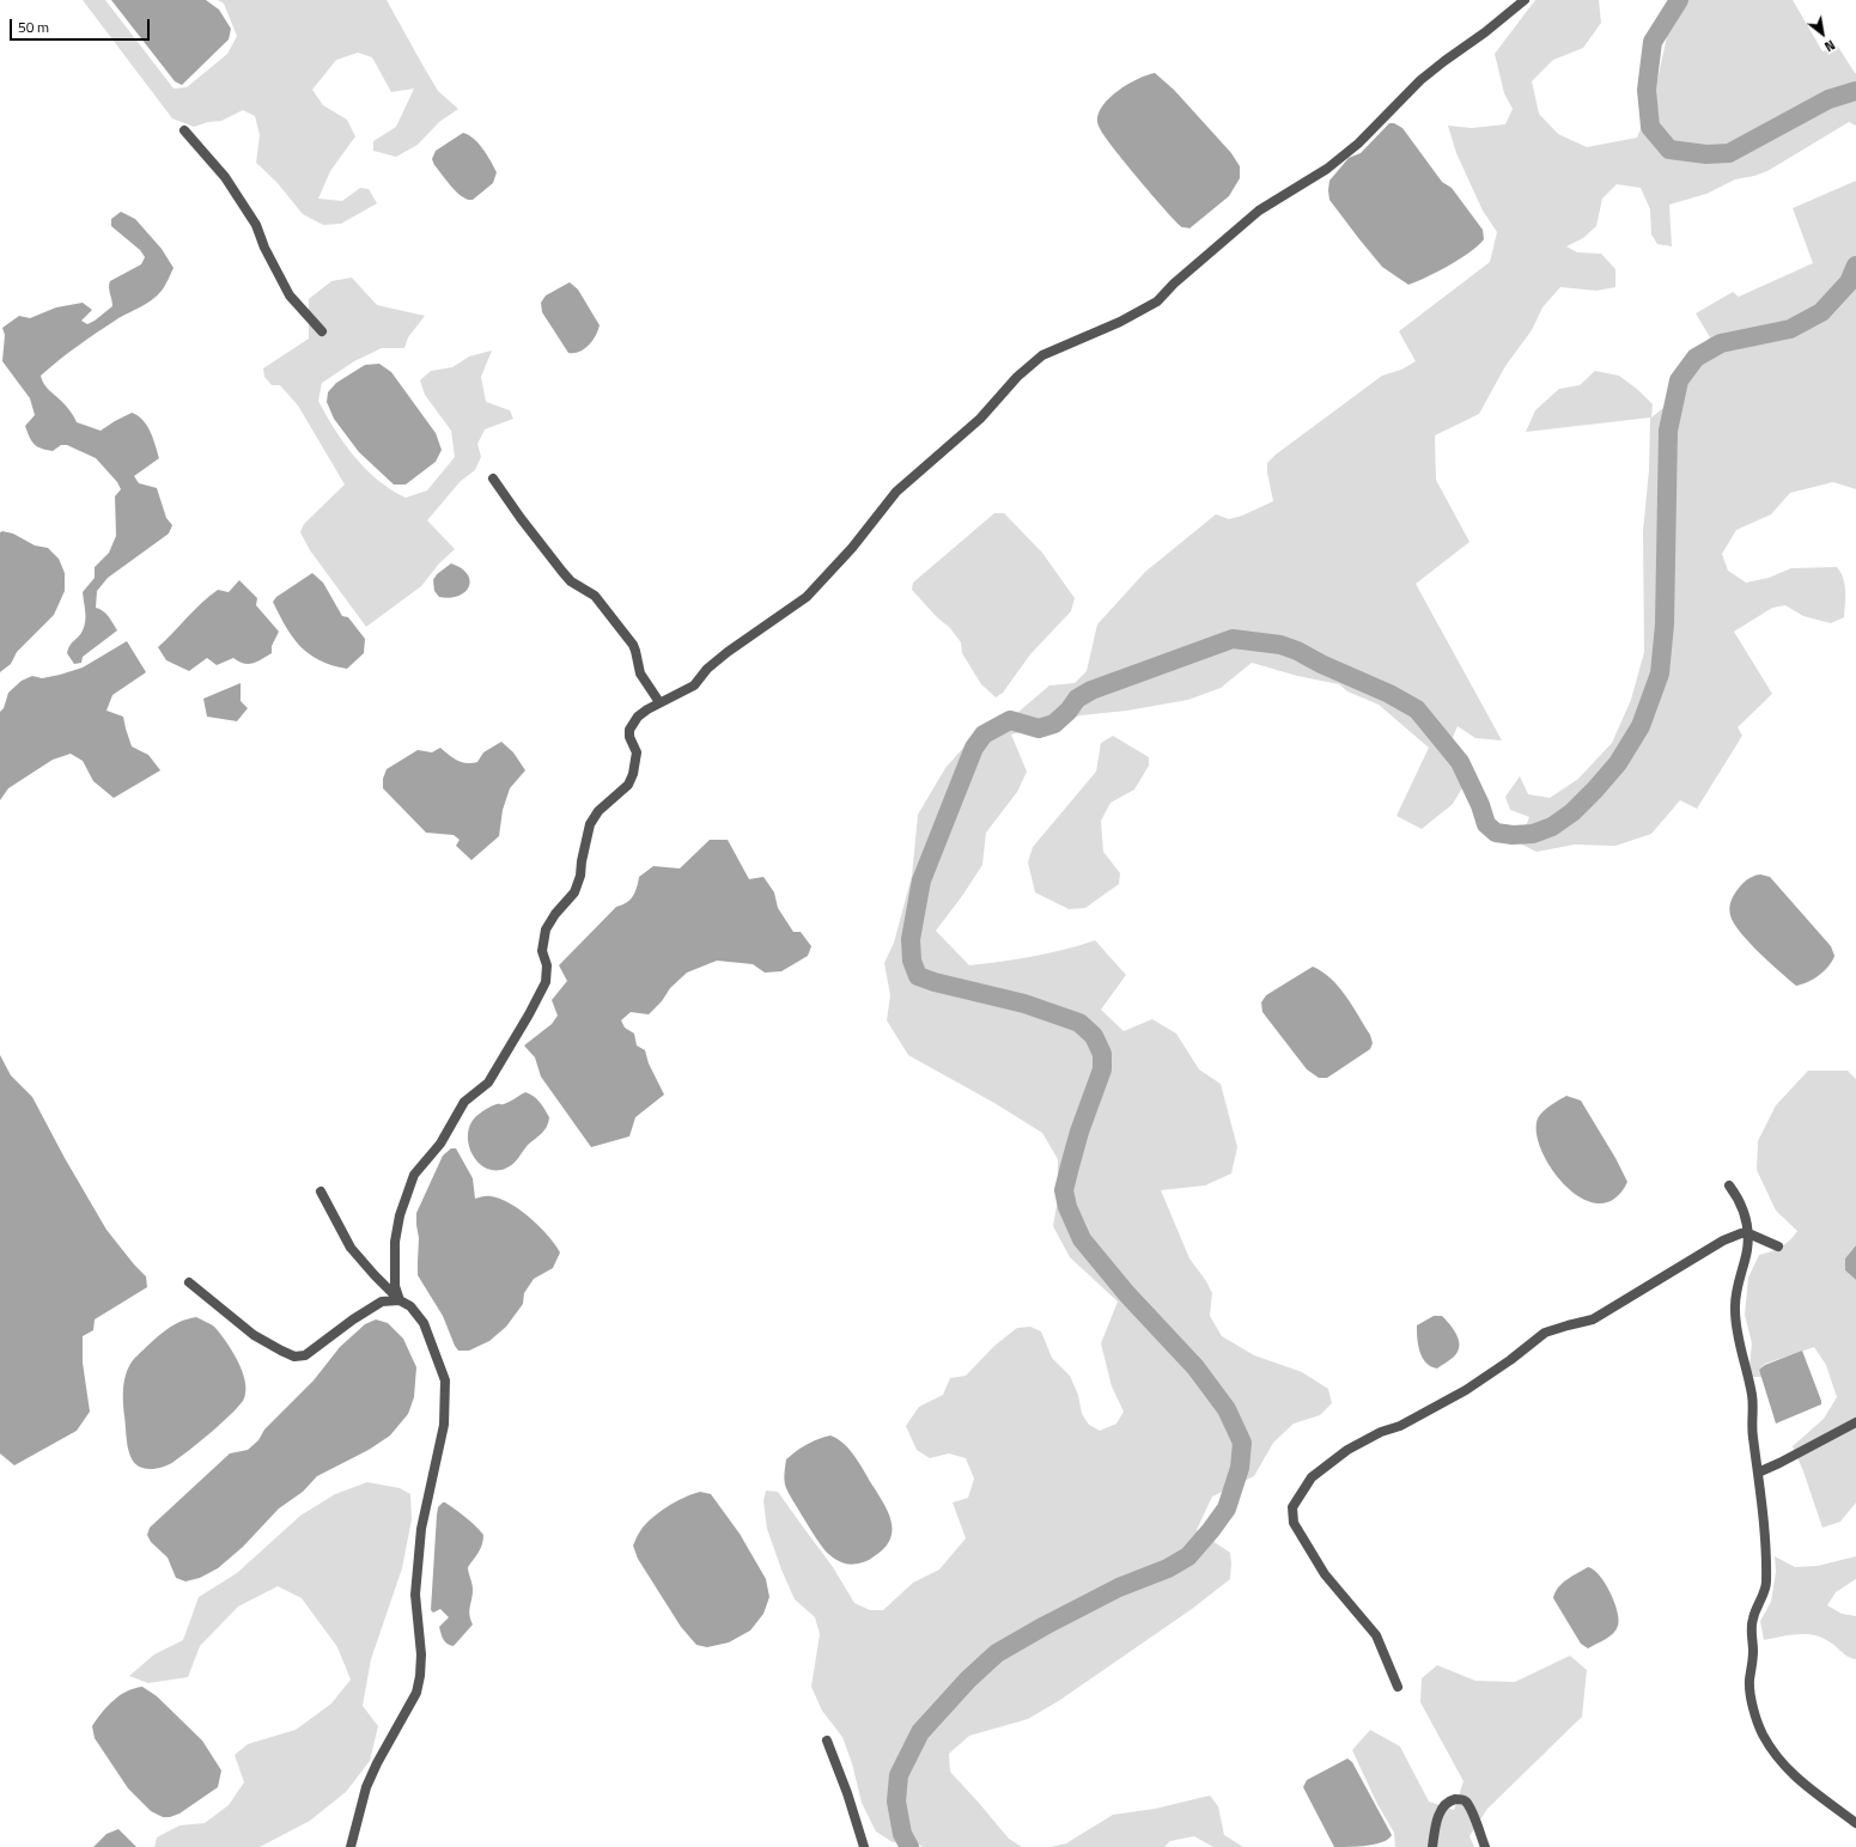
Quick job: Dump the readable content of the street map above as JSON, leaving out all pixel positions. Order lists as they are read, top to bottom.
{
  "scale_bar": "50 m",
  "north": "bottom right"
}
